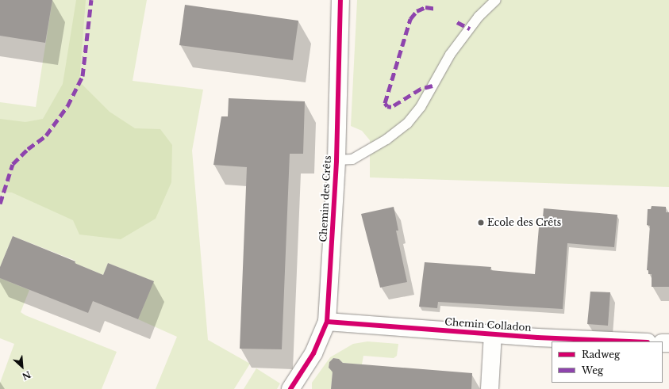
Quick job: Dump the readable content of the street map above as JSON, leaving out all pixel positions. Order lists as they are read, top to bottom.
{
  "streets": {
    "street": ["Chemin des Crêts", "Chemin Colladon"]
  },
  "crossings": [
    ["Chemin des Crêts", "Chemin Colladon"]
  ],
  "places": ["Ecole des Crêts"],
  "legend": ["Radweg", "Weg"],
  "north": "bottom right"
}
